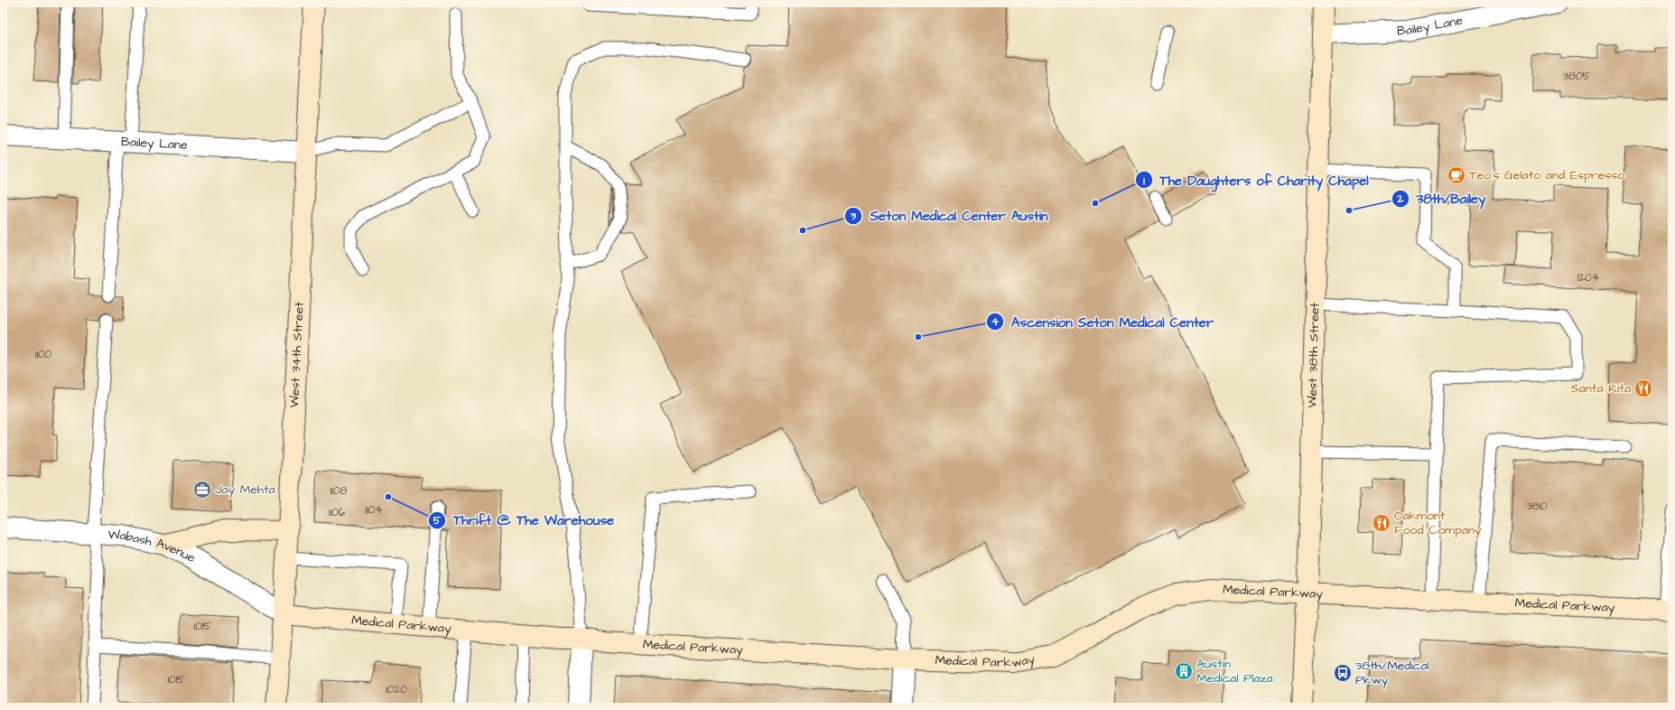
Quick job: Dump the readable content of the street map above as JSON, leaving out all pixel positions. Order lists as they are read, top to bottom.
{
  "streets": {
    "street": [
      "Bailey Lane",
      "West 34th Street",
      "West 38th Street",
      "Wabash Avenue",
      "Medical Parkway"
    ]
  },
  "crossings": [
    ["Bailey Lane", "West 34th Street"],
    ["Bailey Lane", "West 38th Street"],
    ["West 34th Street", "Wabash Avenue"],
    ["West 34th Street", "Medical Parkway"],
    ["West 38th Street", "Medical Parkway"],
    ["Wabash Avenue", "Medical Parkway"]
  ],
  "places": {
    "cafe": ["Teo's Gelato and Espresso"],
    "other": [
      "The Daughters of Charity Chapel",
      "38th/Bailey",
      "Seton Medical Center Austin",
      "Ascension Seton Medical Center",
      "Thrift @ The Warehouse"
    ],
    "restaurant": ["Santa Rita", "Oakmont Food Company"],
    "office": ["Jay Mehta"],
    "building": ["Austin Medical Plaza"],
    "bus stop": ["38th/Medical Pkwy"]
  },
  "house_numbers": [
    "3805",
    "1204",
    "1100",
    "1108",
    "3810",
    "1104",
    "1106",
    "1015",
    "1015",
    "1020"
  ]
}
